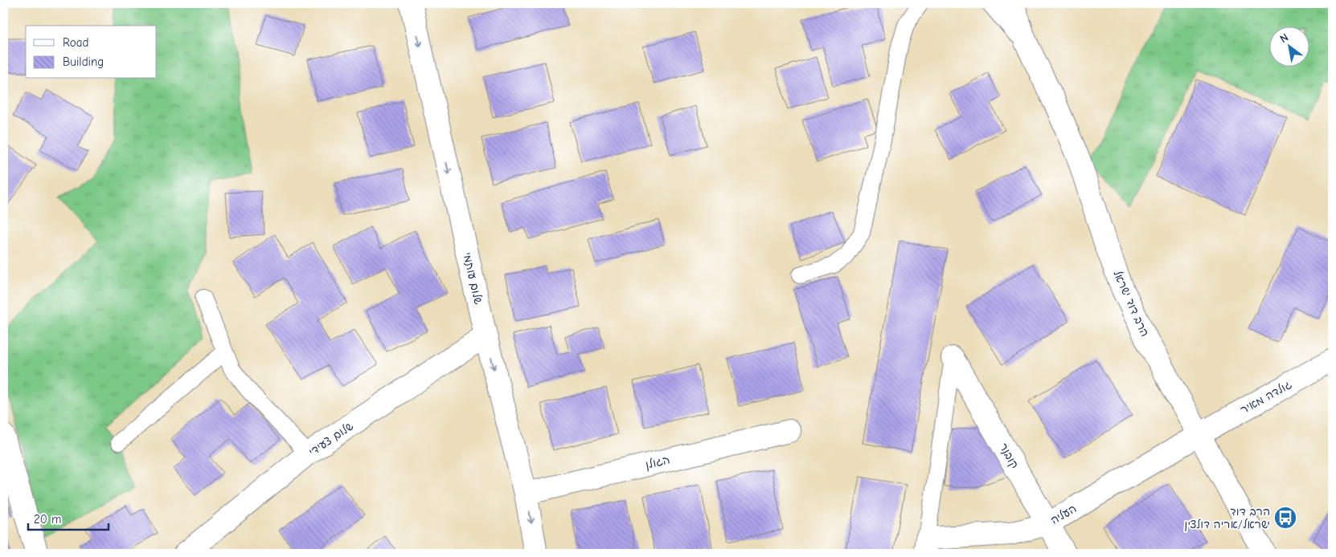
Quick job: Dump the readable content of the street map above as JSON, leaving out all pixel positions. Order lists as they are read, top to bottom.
{
  "streets": {
    "street": [
      "שלום עותמי",
      "הרב דוד ישראל",
      "גולדה מאיר",
      "שלום צעידי",
      "קובנר",
      "הגולן",
      "העליה"
    ]
  },
  "crossings": [
    ["שלום עותמי", "שלום צעידי"],
    ["שלום עותמי", "הגולן"],
    ["הרב דוד ישראל", "גולדה מאיר"],
    ["הרב דוד ישראל", "העליה"],
    ["גולדה מאיר", "העליה"],
    ["קובנר", "העליה"]
  ],
  "one_way": ["שלום עותמי"],
  "places": {
    "bus stop": ["הרב דוד ישראל/אריה דולצין"]
  },
  "legend": ["Road", "Building"],
  "scale_bar": "20 m",
  "north": "top left"
}
